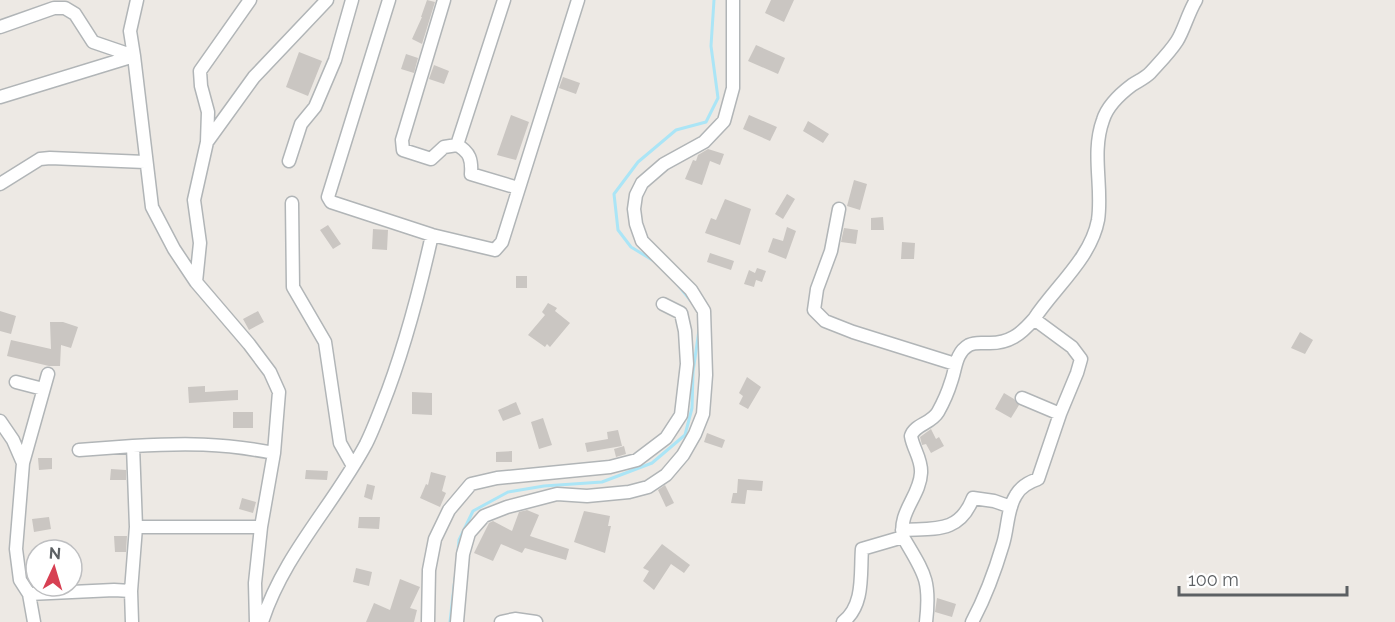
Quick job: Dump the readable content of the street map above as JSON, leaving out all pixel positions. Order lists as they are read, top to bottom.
{
  "scale_bar": "100 m",
  "north": "top"
}
